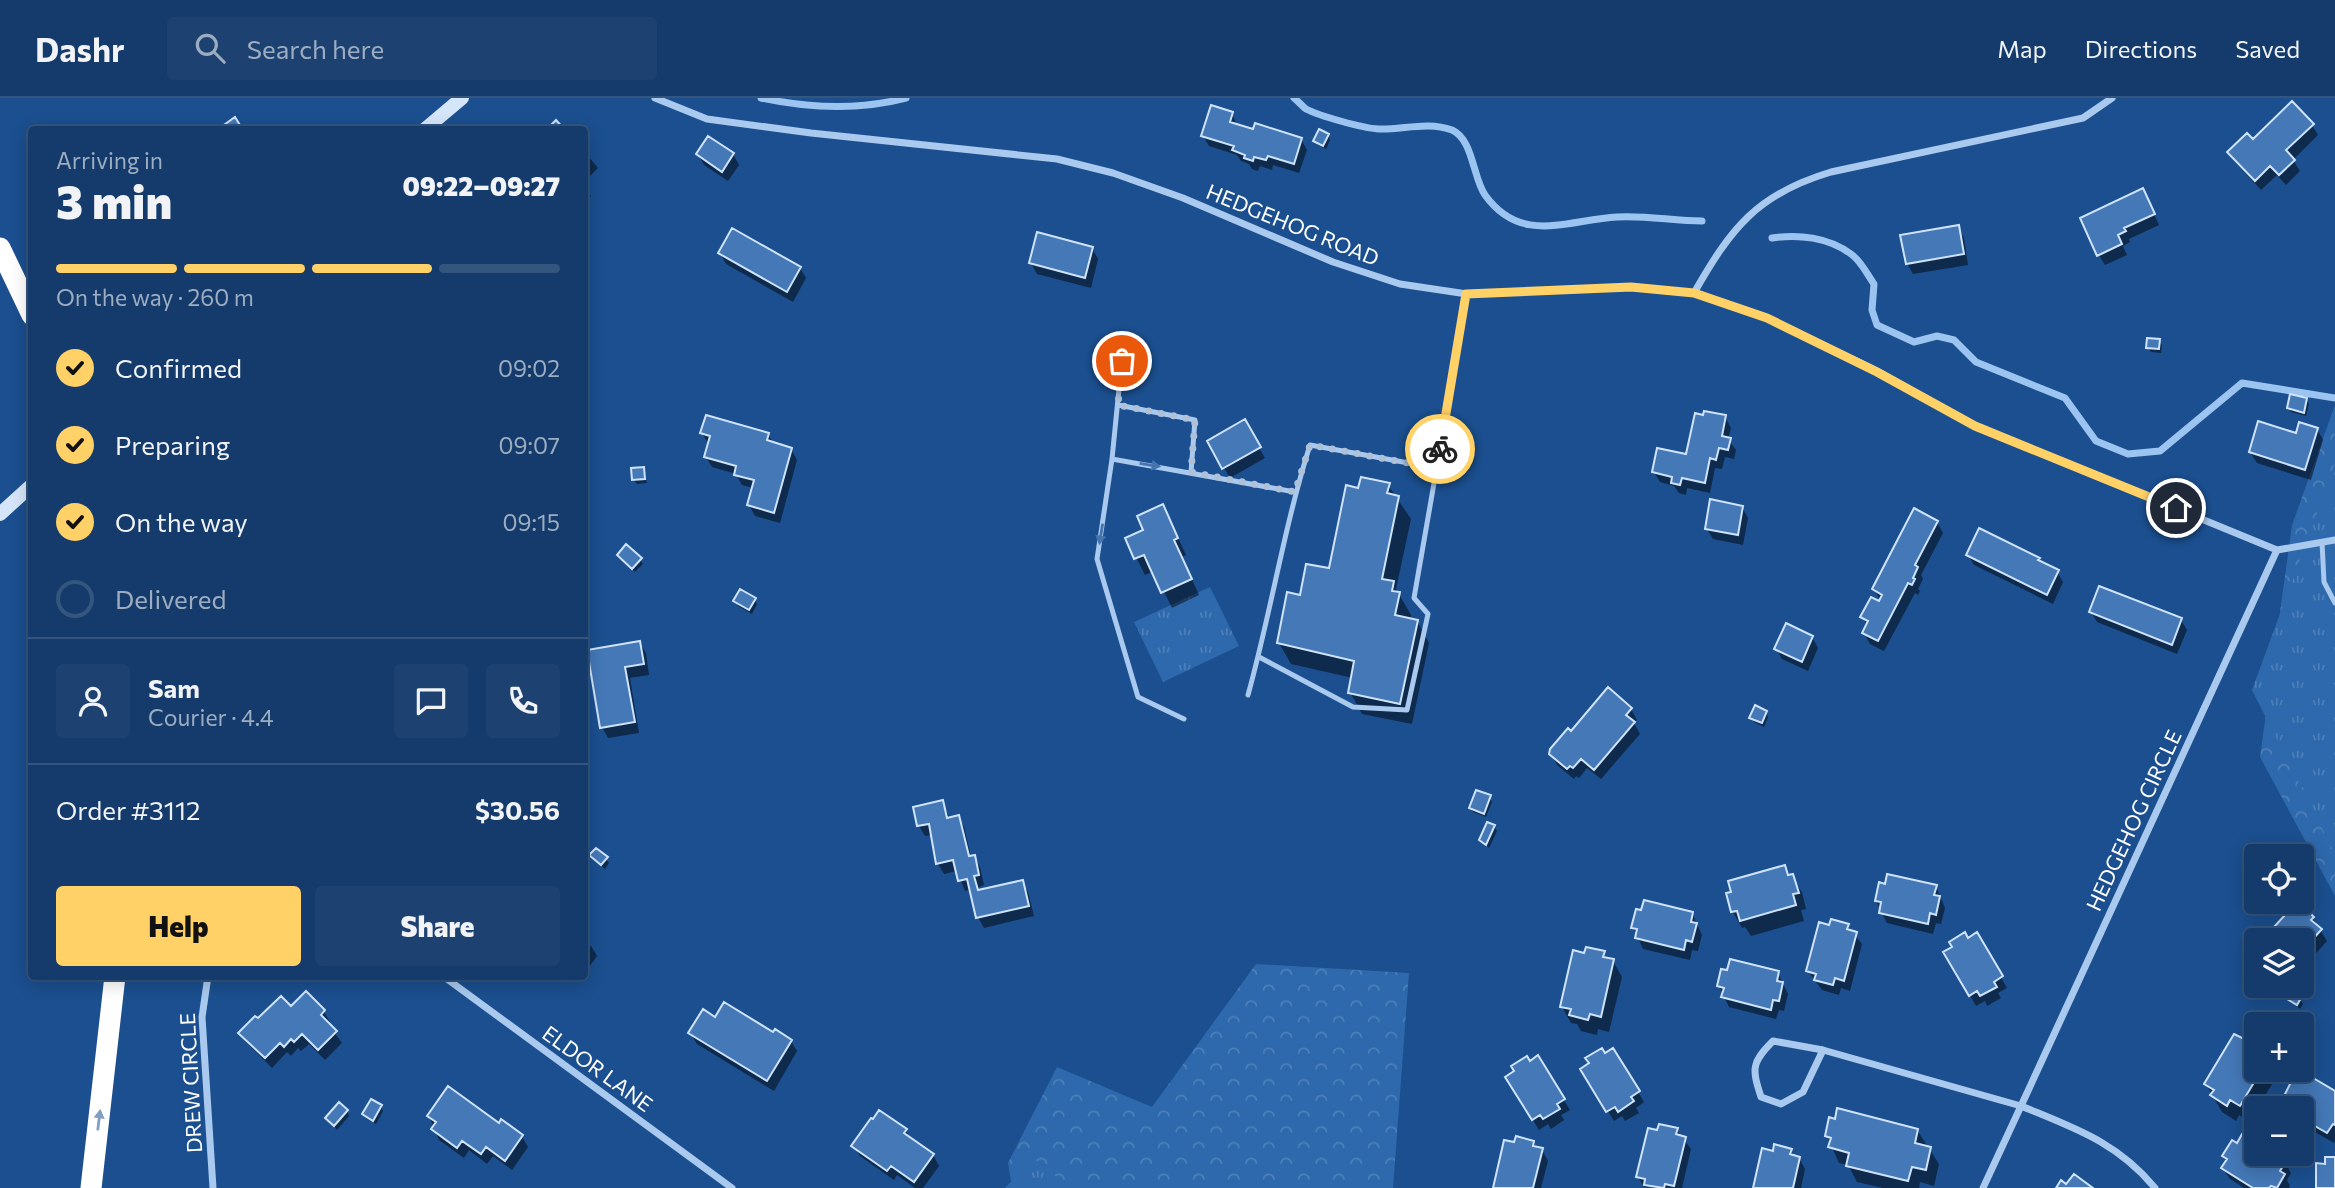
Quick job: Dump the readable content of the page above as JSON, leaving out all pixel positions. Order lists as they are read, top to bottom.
{
  "streets": {
    "street": [
      "HEDGEHOG ROAD",
      "HEDGEHOG CIRCLE",
      "ELDOR LANE",
      "DREW CIRCLE"
    ]
  },
  "crossings": [
    ["HEDGEHOG ROAD", "HEDGEHOG CIRCLE"]
  ],
  "page": {
    "header": "Dashr",
    "search": "Search here",
    "nav": ["Map", "Directions", "Saved"],
    "heading": ["3 min", "Arriving in", "09:22–09:27"],
    "panel": [
      "Sam",
      "Courier · 4.4",
      "Order #3112",
      "$30.56"
    ],
    "bar": "On the way · 260 m",
    "list": [
      ["Confirmed", "09:02"],
      ["Preparing", "09:07"],
      ["On the way", "09:15"],
      "Delivered"
    ],
    "map_buttons": ["+", "−"],
    "buttons": ["Help", "Share"]
  }
}
